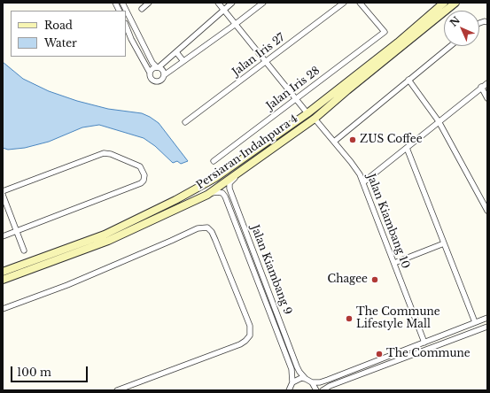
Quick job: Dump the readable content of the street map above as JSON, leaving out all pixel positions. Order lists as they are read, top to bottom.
{
  "streets": {
    "street": [
      "Jalan Iris 27",
      "Jalan Iris 28",
      "Persiaran Indahpura 4",
      "Jalan Kiambang 10",
      "Jalan Kiambang 9"
    ]
  },
  "crossings": [
    ["Persiaran Indahpura 4", "Jalan Kiambang 10"],
    ["Persiaran Indahpura 4", "Jalan Kiambang 9"]
  ],
  "places": [
    "ZUS Coffee",
    "Chagee",
    "The Commune Lifestyle Mall",
    "The Commune"
  ],
  "legend": ["Road", "Water"],
  "scale_bar": "100 m",
  "north": "top left"
}
